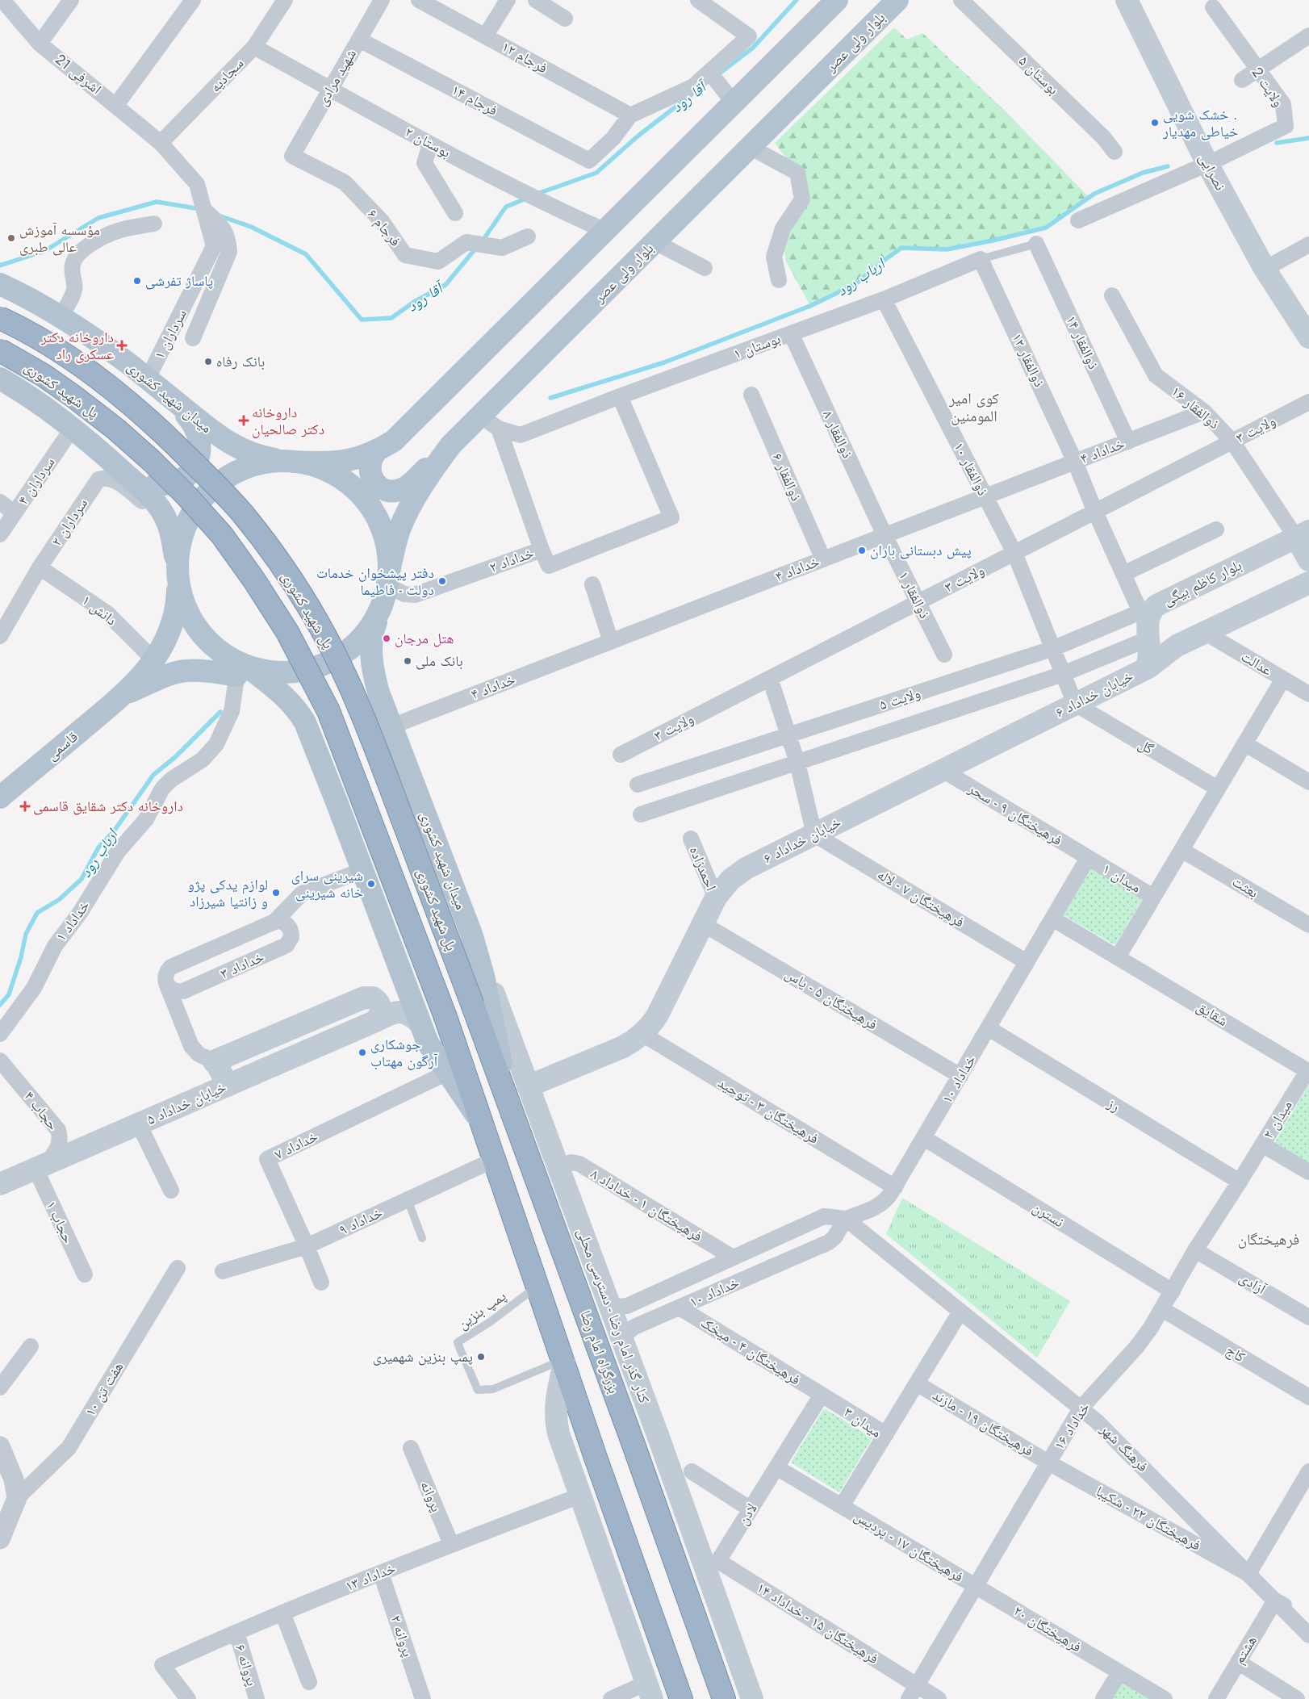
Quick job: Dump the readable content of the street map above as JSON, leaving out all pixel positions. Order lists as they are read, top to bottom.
{
  "streets": {
    "highway": ["پل شهید کشوری", "بزرگراه امام رضا"],
    "main road": [
      "بلوار ولی عصر",
      "نصرایی",
      "میدان شهید کشوری",
      "بلوار کاظم بیگی",
      "خیابان خداداد ۶",
      "قاسمی",
      "خیابان خداداد ۵",
      "کنار گذر امام رضا - دسترسی محلی"
    ],
    "street": [
      "فرجام ۱۲",
      "اشرفی 21",
      "سجادیه",
      "بوستان ۵",
      "شهید مرادی",
      "ولایت 2",
      "فرجام ۱۴",
      "بوستان ۲",
      "فرجام ۶",
      "سرداران ۱",
      "ذوالفقار ۱۴",
      "بوستان ۱",
      "ذوالفقار ۱۲",
      "ذوالفقار ۱۶",
      "ولایت ۳",
      "ذوالفقار ۸",
      "خداداد ۴",
      "ذوالفقار ۱۰",
      "ذوالفقار ۶",
      "سرداران ۴",
      "سرداران ۲",
      "خداداد ۲",
      "ذوالفقار ۱",
      "دانش ۱",
      "عدالت",
      "ولایت ۵",
      "گل",
      "فرهیختگان ۹ - سحر",
      "احمدزاده",
      "میدان ۱",
      "بعثت",
      "فرهیختگان ۷ - لاله",
      "خداداد ۱",
      "خداداد ۳",
      "فرهیختگان ۵ - یاس",
      "شقایق",
      "خداداد ۱۰",
      "رز",
      "حجاب ۴",
      "فرهیختگان ۳ - توحید",
      "میدان ۲",
      "خداداد ۷",
      "فرهیختگان ۱ - خداداد ۸",
      "نسترن",
      "خداداد ۹",
      "حجاب ۱",
      "آزادی",
      "فرهیختگان ۴ - میخک",
      "کاج",
      "هفت تن ۱۰",
      "میدان ۳",
      "فرهیختگان ۱۹ - مازند",
      "خداداد ۱۶",
      "فرهنگ شهر",
      "پروانه",
      "لادن",
      "فرهیختگان ۲۲ - شکیبا",
      "فرهیختگان ۱۷ - پردیس",
      "خداداد ۱۳",
      "فرهیختگان ۱۵ - خداداد ۱۴",
      "فرهیختگان ۲۰",
      "پروانه ۲",
      "هشتم",
      "پروانه ۶"
    ],
    "lane": ["پمپ بنزین"]
  },
  "crossings": [
    ["بلوار ولی عصر", "بوستان ۱"],
    ["بلوار ولی عصر", "میدان شهید کشوری"],
    ["بلوار ولی عصر", "خداداد ۲"],
    ["فرجام ۱۲", "فرجام ۱۴"],
    ["اشرفی 21", "سجادیه"],
    ["اشرفی 21", "سرداران ۱"],
    ["سجادیه", "بوستان ۲"],
    ["شهید مرادی", "فرجام ۱۴"],
    ["شهید مرادی", "بوستان ۲"],
    ["شهید مرادی", "فرجام ۶"],
    ["ولایت 2", "نصرایی"],
    ["سرداران ۱", "میدان شهید کشوری"],
    ["ذوالفقار ۱۴", "بوستان ۱"],
    ["ذوالفقار ۱۴", "خداداد ۴"],
    ["بوستان ۱", "ذوالفقار ۱۲"],
    ["بوستان ۱", "ذوالفقار ۸"],
    ["بوستان ۱", "ذوالفقار ۱۰"],
    ["بوستان ۱", "خداداد ۲"],
    ["ذوالفقار ۱۲", "ولایت ۳"],
    ["ذوالفقار ۱۲", "خداداد ۴"],
    ["ذوالفقار ۱۲", "بلوار کاظم بیگی"],
    ["ذوالفقار ۱۲", "ولایت ۵"],
    ["پل شهید کشوری", "میدان شهید کشوری"],
    ["پل شهید کشوری", "بزرگراه امام رضا"],
    ["میدان شهید کشوری", "خداداد ۴"],
    ["میدان شهید کشوری", "سرداران ۴"],
    ["میدان شهید کشوری", "سرداران ۲"],
    ["میدان شهید کشوری", "خداداد ۲"],
    ["میدان شهید کشوری", "خداداد ۱"],
    ["میدان شهید کشوری", "خداداد ۳"],
    ["میدان شهید کشوری", "خیابان خداداد ۵"],
    ["میدان شهید کشوری", "خداداد ۷"],
    ["میدان شهید کشوری", "کنار گذر امام رضا - دسترسی محلی"],
    ["میدان شهید کشوری", "بزرگراه امام رضا"],
    ["ذوالفقار ۱۶", "ولایت ۳"],
    ["ذوالفقار ۱۶", "خداداد ۴"],
    ["ذوالفقار ۱۶", "بلوار کاظم بیگی"],
    ["ولایت ۳", "ذوالفقار ۱۰"],
    ["ولایت ۳", "ذوالفقار ۱"],
    ["ذوالفقار ۸", "خداداد ۴"],
    ["ذوالفقار ۸", "ذوالفقار ۱"],
    ["خداداد ۴", "ذوالفقار ۱۰"],
    ["خداداد ۴", "ذوالفقار ۶"],
    ["خداداد ۴", "ذوالفقار ۱"],
    ["ذوالفقار ۱۰", "خیابان خداداد ۶"],
    ["ذوالفقار ۱۰", "ولایت ۵"],
    ["ذوالفقار ۱۰", "گل"],
    ["سرداران ۲", "دانش ۱"],
    ["بلوار کاظم بیگی", "خیابان خداداد ۶"],
    ["بلوار کاظم بیگی", "ولایت ۵"],
    ["خیابان خداداد ۶", "گل"],
    ["خیابان خداداد ۶", "فرهیختگان ۹ - سحر"],
    ["خیابان خداداد ۶", "احمدزاده"],
    ["خیابان خداداد ۶", "فرهیختگان ۷ - لاله"],
    ["خیابان خداداد ۶", "فرهیختگان ۵ - یاس"],
    ["خیابان خداداد ۶", "فرهیختگان ۳ - توحید"],
    ["خیابان خداداد ۶", "کنار گذر امام رضا - دسترسی محلی"],
    ["فرهیختگان ۹ - سحر", "میدان ۱"],
    ["میدان ۱", "شقایق"],
    ["میدان ۱", "خداداد ۱۰"],
    ["فرهیختگان ۷ - لاله", "خداداد ۱۰"],
    ["فرهیختگان ۵ - یاس", "خداداد ۱۰"],
    ["شقایق", "میدان ۲"],
    ["خداداد ۱۰", "رز"],
    ["خداداد ۱۰", "فرهیختگان ۳ - توحید"],
    ["خداداد ۱۰", "فرهیختگان ۱ - خداداد ۸"],
    ["خداداد ۱۰", "نسترن"],
    ["خداداد ۱۰", "کنار گذر امام رضا - دسترسی محلی"],
    ["خداداد ۱۰", "فرهیختگان ۴ - میخک"],
    ["خداداد ۱۰", "فرهنگ شهر"],
    ["خیابان خداداد ۵", "حجاب ۴"],
    ["خیابان خداداد ۵", "حجاب ۱"],
    ["رز", "خداداد ۱۶"],
    ["حجاب ۴", "حجاب ۱"],
    ["میدان ۲", "خداداد ۱۶"],
    ["خداداد ۷", "خداداد ۹"],
    ["فرهیختگان ۱ - خداداد ۸", "کنار گذر امام رضا - دسترسی محلی"],
    ["نسترن", "خداداد ۱۶"],
    ["آزادی", "خداداد ۱۶"],
    ["فرهیختگان ۴ - میخک", "میدان ۳"],
    ["کاج", "خداداد ۱۶"],
    ["میدان ۳", "فرهیختگان ۱۷ - پردیس"],
    ["فرهیختگان ۱۹ - مازند", "خداداد ۱۶"],
    ["فرهیختگان ۱۹ - مازند", "فرهیختگان ۲۲ - شکیبا"],
    ["خداداد ۱۶", "فرهنگ شهر"],
    ["خداداد ۱۶", "فرهیختگان ۲۲ - شکیبا"],
    ["خداداد ۱۶", "فرهیختگان ۱۷ - پردیس"],
    ["خداداد ۱۶", "فرهیختگان ۱۵ - خداداد ۱۴"],
    ["خداداد ۱۶", "فرهیختگان ۲۰"],
    ["فرهنگ شهر", "فرهیختگان ۲۲ - شکیبا"],
    ["فرهنگ شهر", "هشتم"],
    ["پروانه", "خداداد ۱۳"],
    ["لادن", "فرهیختگان ۱۵ - خداداد ۱۴"],
    ["فرهیختگان ۱۷ - پردیس", "فرهیختگان ۲۰"],
    ["خداداد ۱۳", "پروانه ۲"],
    ["خداداد ۱۳", "پروانه ۶"]
  ],
  "districts": ["کوی امیر المومنین", "فرهیختگان"],
  "water": ["آقا رود", "ارباب رود"],
  "places": {
    "other": [
      "خشک شویی . خیاطی مهدیار",
      "مؤسسه آموزش عالی طبری",
      "پاساژ تفرشی",
      "بانک رفاه",
      "پیش دبستانی باران",
      "دفتر پیشخوان خدمات دولت - فاطیما",
      "هتل مرجان",
      "بانک ملی",
      "شیرینی سرای خانه شیرینی",
      "لوازم یدکی پژو و زانتیا شیرزاد",
      "جوشکاری آرگون مهتاب",
      "پمپ بنزین شهمیری"
    ],
    "health": ["داروخانه دکتر عسکری راد", "داروخانه دکتر صالحیان", "داروخانه دکتر شقایق قاسمی"]
  }
}
